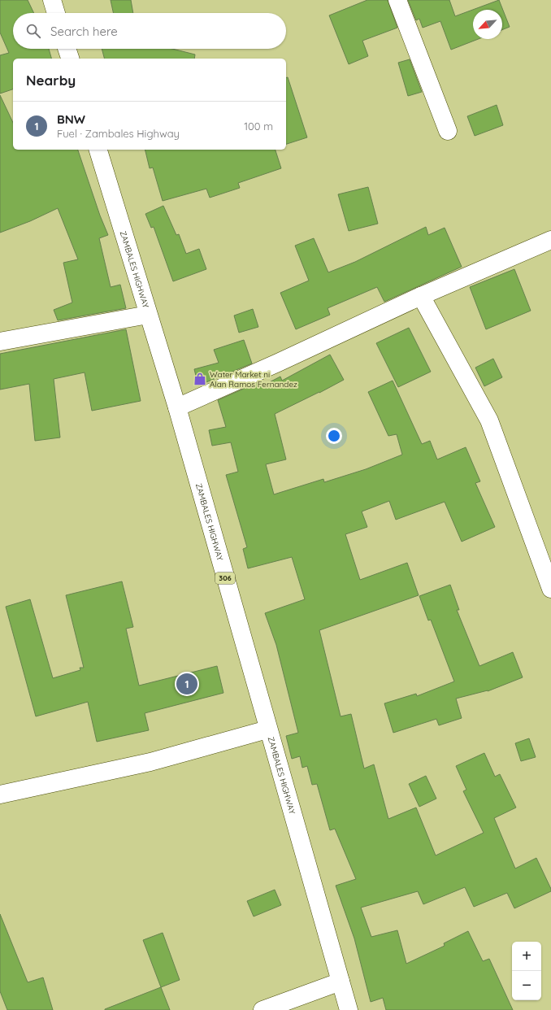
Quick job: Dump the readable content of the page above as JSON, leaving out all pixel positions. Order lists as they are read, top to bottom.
{
  "streets": {
    "street": ["ZAMBALES HIGHWAY", "306"]
  },
  "places": {
    "shop": ["Water Market ni Alan Ramos Fernandez"]
  },
  "north": "bottom left",
  "page": {
    "search": "Search here",
    "heading": "Nearby",
    "list": [
      {
        "mark": "1",
        "name": "BNW",
        "note": "Fuel · Zambales Highway",
        "value": "100 m"
      }
    ],
    "pins": "1",
    "map_buttons": ["+", "−"]
  }
}
